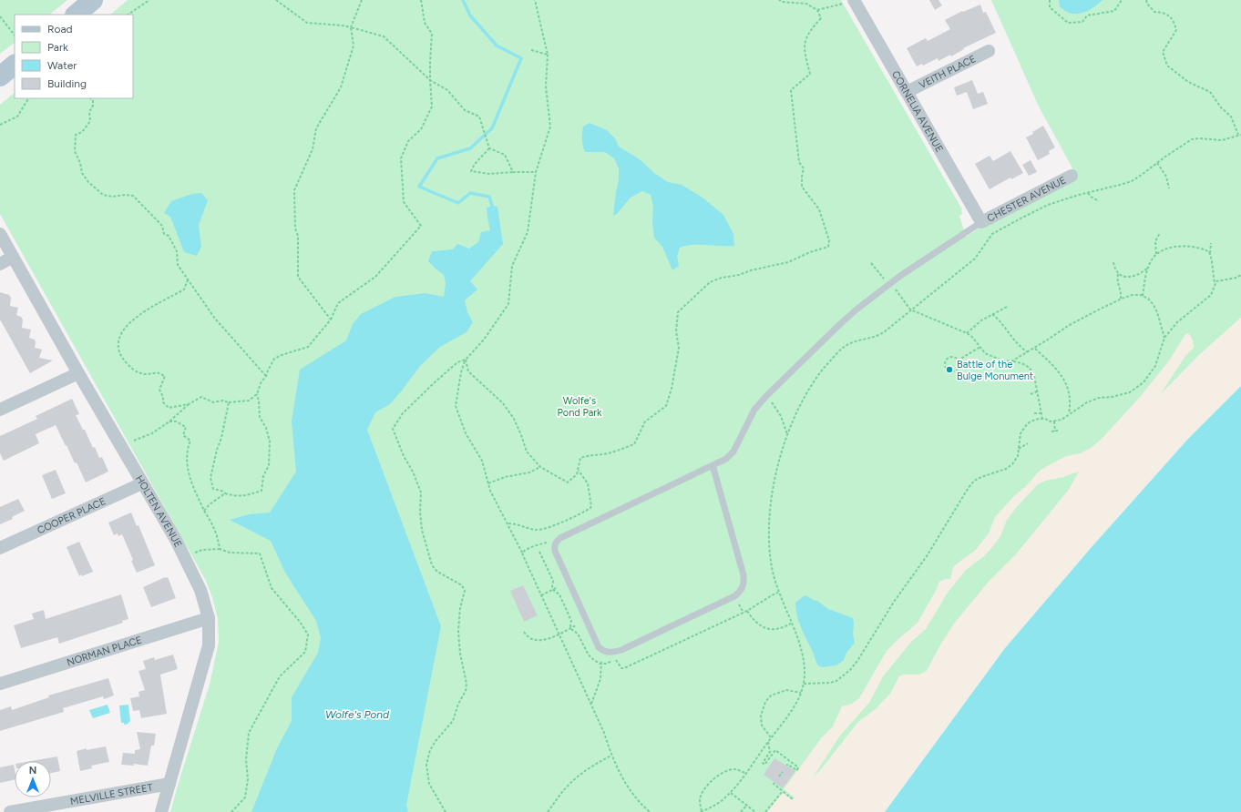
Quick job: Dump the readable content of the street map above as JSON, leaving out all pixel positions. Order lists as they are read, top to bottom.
{
  "streets": {
    "street": [
      "VEITH PLACE",
      "CORNELIA AVENUE",
      "CHESTER AVENUE",
      "HOLTEN AVENUE",
      "COOPER PLACE",
      "NORMAN PLACE",
      "MELVILLE STREET"
    ]
  },
  "crossings": [
    ["VEITH PLACE", "CORNELIA AVENUE"],
    ["CORNELIA AVENUE", "CHESTER AVENUE"],
    ["HOLTEN AVENUE", "COOPER PLACE"],
    ["HOLTEN AVENUE", "NORMAN PLACE"],
    ["HOLTEN AVENUE", "MELVILLE STREET"]
  ],
  "water": ["Wolfe's Pond"],
  "parks": ["Wolfe's Pond Park"],
  "places": ["Battle of the Bulge Monument"],
  "legend": [
    "Road",
    "Park",
    "Water",
    "Building"
  ],
  "north": "top"
}
